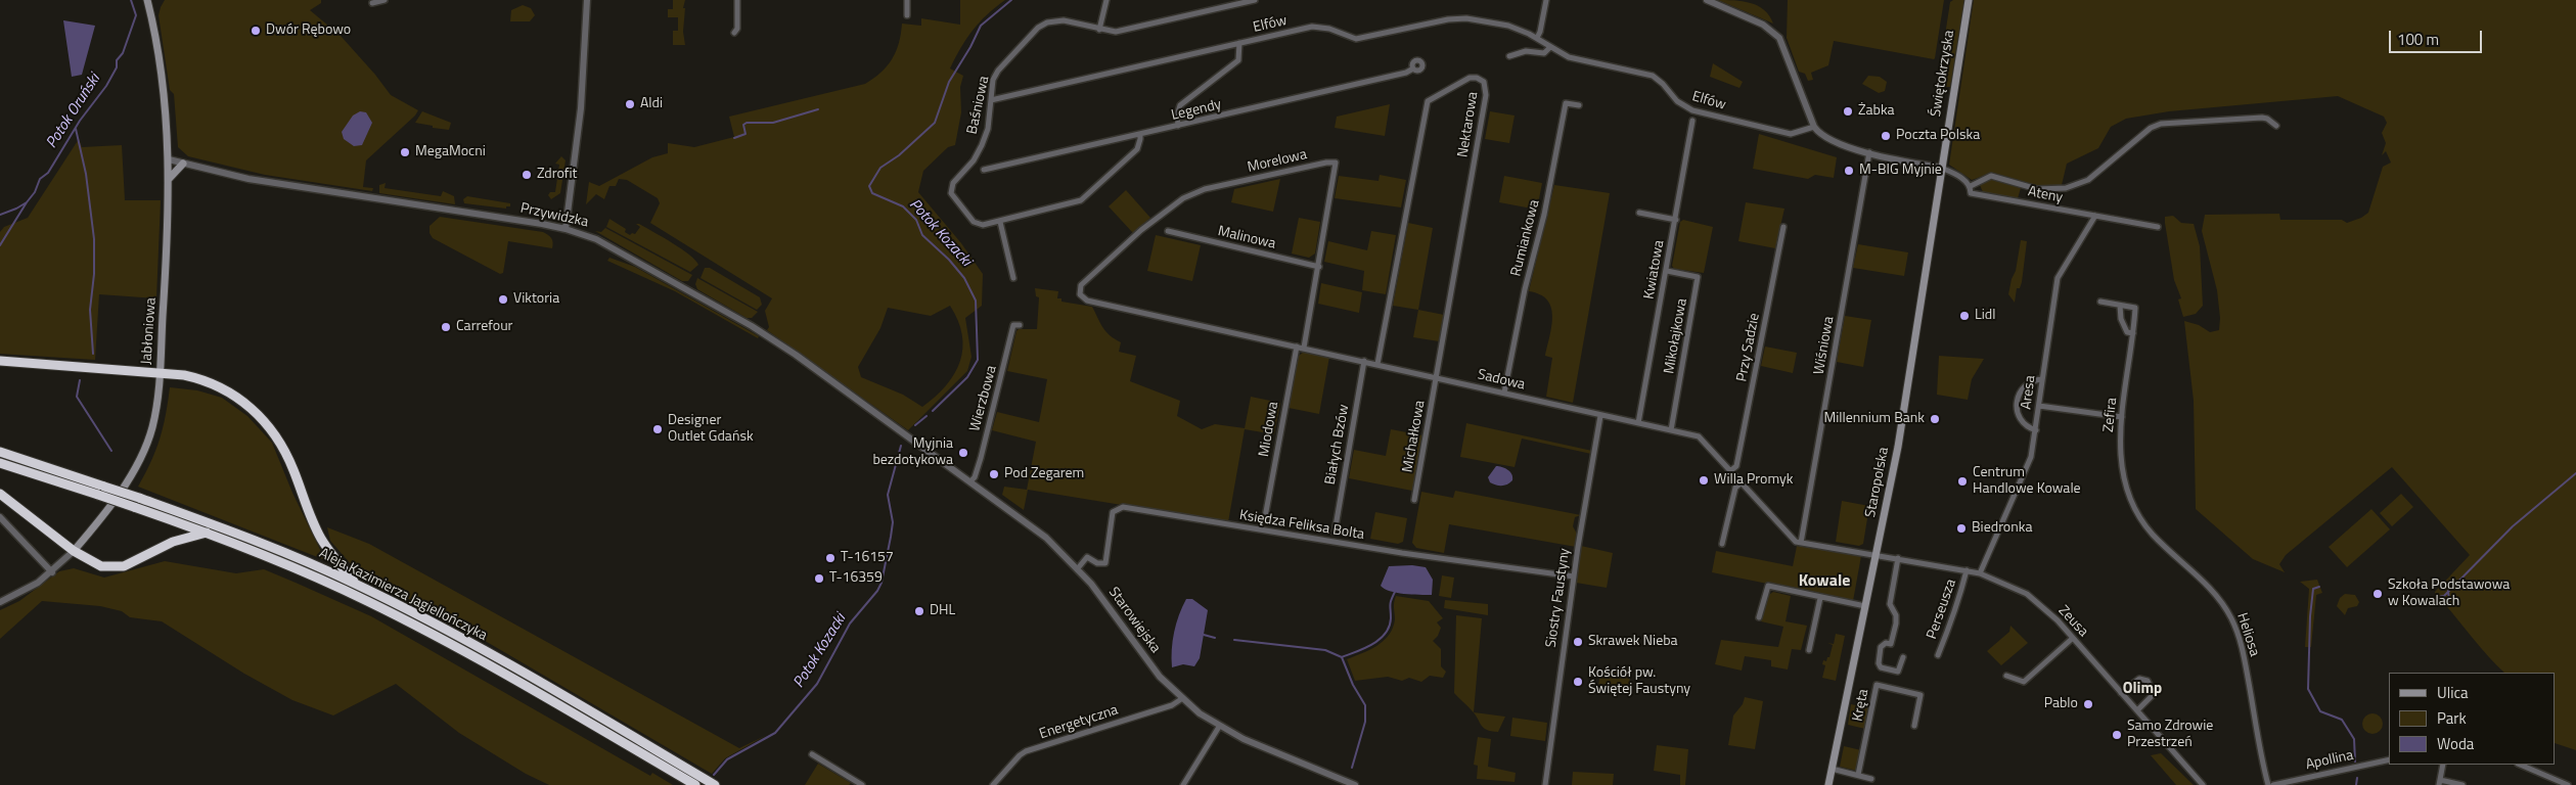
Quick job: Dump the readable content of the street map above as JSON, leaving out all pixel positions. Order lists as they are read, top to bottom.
{
  "streets": {
    "highway": ["Aleja Kazimierza Jagiellończyka"],
    "main road": ["Świętokrzyska", "Jabłoniowa", "Staropolska"],
    "street": [
      "Elfów",
      "Baśniowa",
      "Legendy",
      "Nektarowa",
      "Morelowa",
      "Ateny",
      "Przywidzka",
      "Malinowa",
      "Rumiankowa",
      "Kwiatowa",
      "Mikołajkowa",
      "Wiśniowa",
      "Przy Sadzie",
      "Sadowa",
      "Aresa",
      "Wierzbowa",
      "Zefira",
      "Miodowa",
      "Michałkowa",
      "Białych Bzów",
      "Księdza Feliksa Bolta",
      "Siostry Faustyny",
      "Perseusza",
      "Starowiejska",
      "Zeusa",
      "Heliosa",
      "Kręta",
      "Energetyczna",
      "Apollina"
    ]
  },
  "crossings": [
    ["Elfów", "Baśniowa"],
    ["Świętokrzyska", "Ateny"],
    ["Świętokrzyska", "Staropolska"],
    ["Baśniowa", "Legendy"],
    ["Nektarowa", "Sadowa"],
    ["Nektarowa", "Michałkowa"],
    ["Morelowa", "Malinowa"],
    ["Morelowa", "Sadowa"],
    ["Ateny", "Aresa"],
    ["Przywidzka", "Jabłoniowa"],
    ["Przywidzka", "Starowiejska"],
    ["Rumiankowa", "Sadowa"],
    ["Kwiatowa", "Mikołajkowa"],
    ["Kwiatowa", "Sadowa"],
    ["Mikołajkowa", "Sadowa"],
    ["Wiśniowa", "Sadowa"],
    ["Przy Sadzie", "Sadowa"],
    ["Sadowa", "Miodowa"],
    ["Sadowa", "Michałkowa"],
    ["Sadowa", "Białych Bzów"],
    ["Sadowa", "Siostry Faustyny"],
    ["Aresa", "Zeusa"],
    ["Wierzbowa", "Starowiejska"],
    ["Zefira", "Heliosa"],
    ["Staropolska", "Zeusa"],
    ["Księdza Feliksa Bolta", "Siostry Faustyny"],
    ["Księdza Feliksa Bolta", "Starowiejska"],
    ["Perseusza", "Zeusa"],
    ["Starowiejska", "Energetyczna"]
  ],
  "districts": ["Kowale", "Olimp"],
  "water": ["Potok Oruński", "Potok Kozacki"],
  "places": [
    "Dwór Rębowo",
    "Aldi",
    "Żabka",
    "Poczta Polska",
    "MegaMocni",
    "M-BIG Myjnie",
    "Zdrofit",
    "Viktoria",
    "Lidl",
    "Carrefour",
    "Millennium Bank",
    "Designer Outlet Gdańsk",
    "Myjnia bezdotykowa",
    "Pod Zegarem",
    "Willa Promyk",
    "Centrum Handlowe Kowale",
    "Biedronka",
    "T-16157",
    "T-16359",
    "Szkoła Podstawowa w Kowalach",
    "DHL",
    "Skrawek Nieba",
    "Kościół pw. Świętej Faustyny",
    "Pablo",
    "Samo Zdrowie Przestrzeń"
  ],
  "legend": ["Ulica", "Park", "Woda"],
  "scale_bar": "100 m"
}
